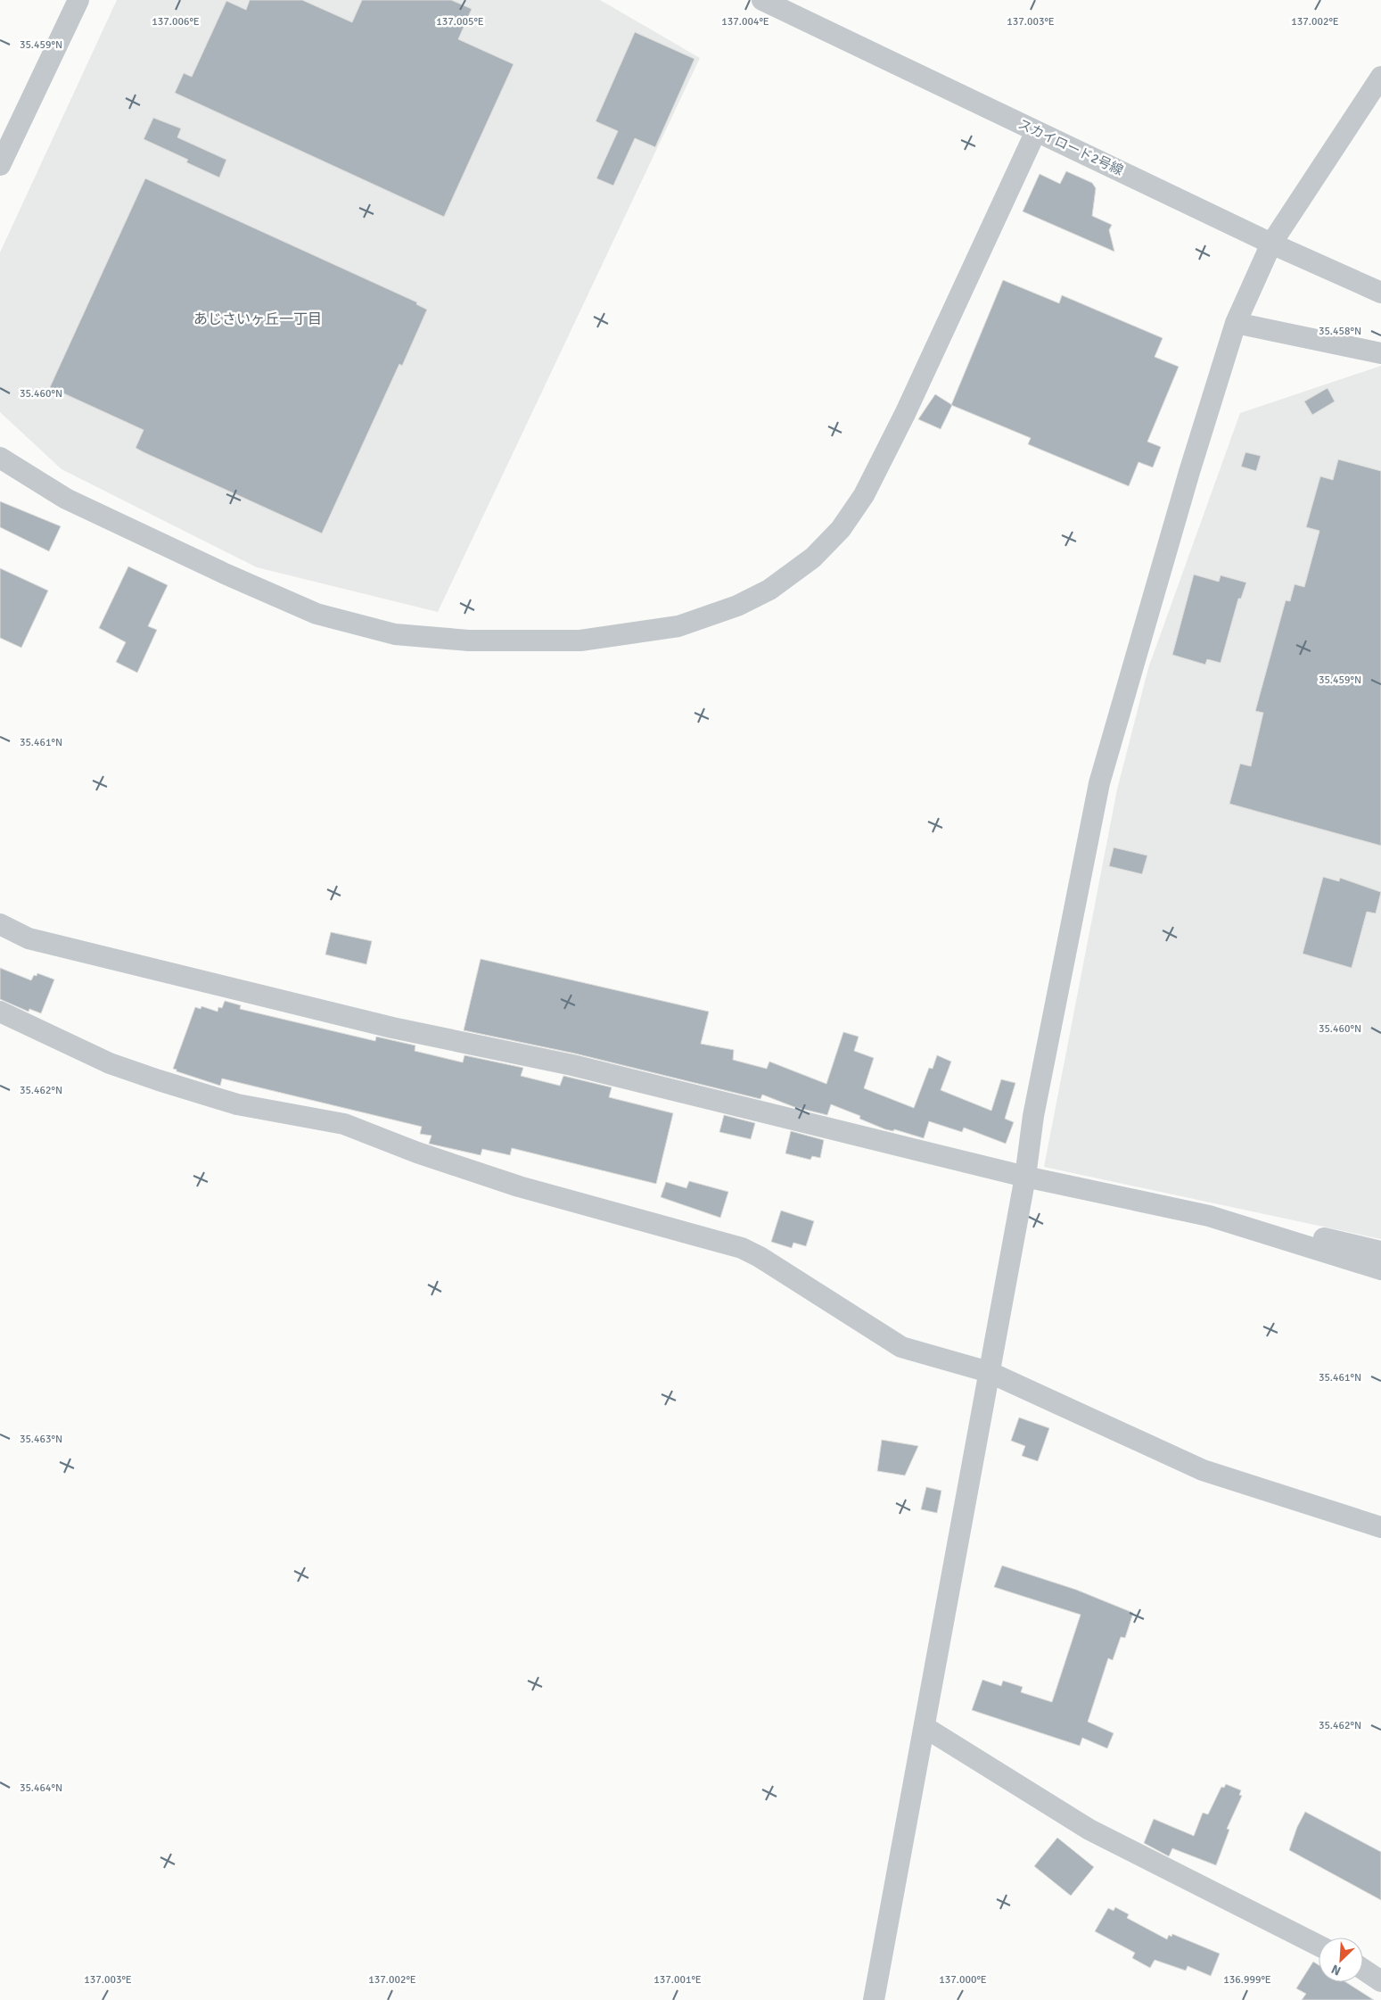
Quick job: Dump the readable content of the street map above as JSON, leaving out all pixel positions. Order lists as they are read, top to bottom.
{
  "streets": {
    "street": ["スカイロード2号線"]
  },
  "districts": ["あじさいヶ丘一丁目"],
  "north": "bottom left",
  "coordinates": [
    "137.006°E",
    "137.005°E",
    "137.003°E",
    "137.002°E",
    "137.004°E",
    "35.459°N",
    "35.458°N",
    "35.460°N",
    "35.461°N",
    "35.462°N",
    "35.463°N",
    "35.464°N",
    "137.001°E",
    "137.000°E",
    "136.999°E"
  ]
}
